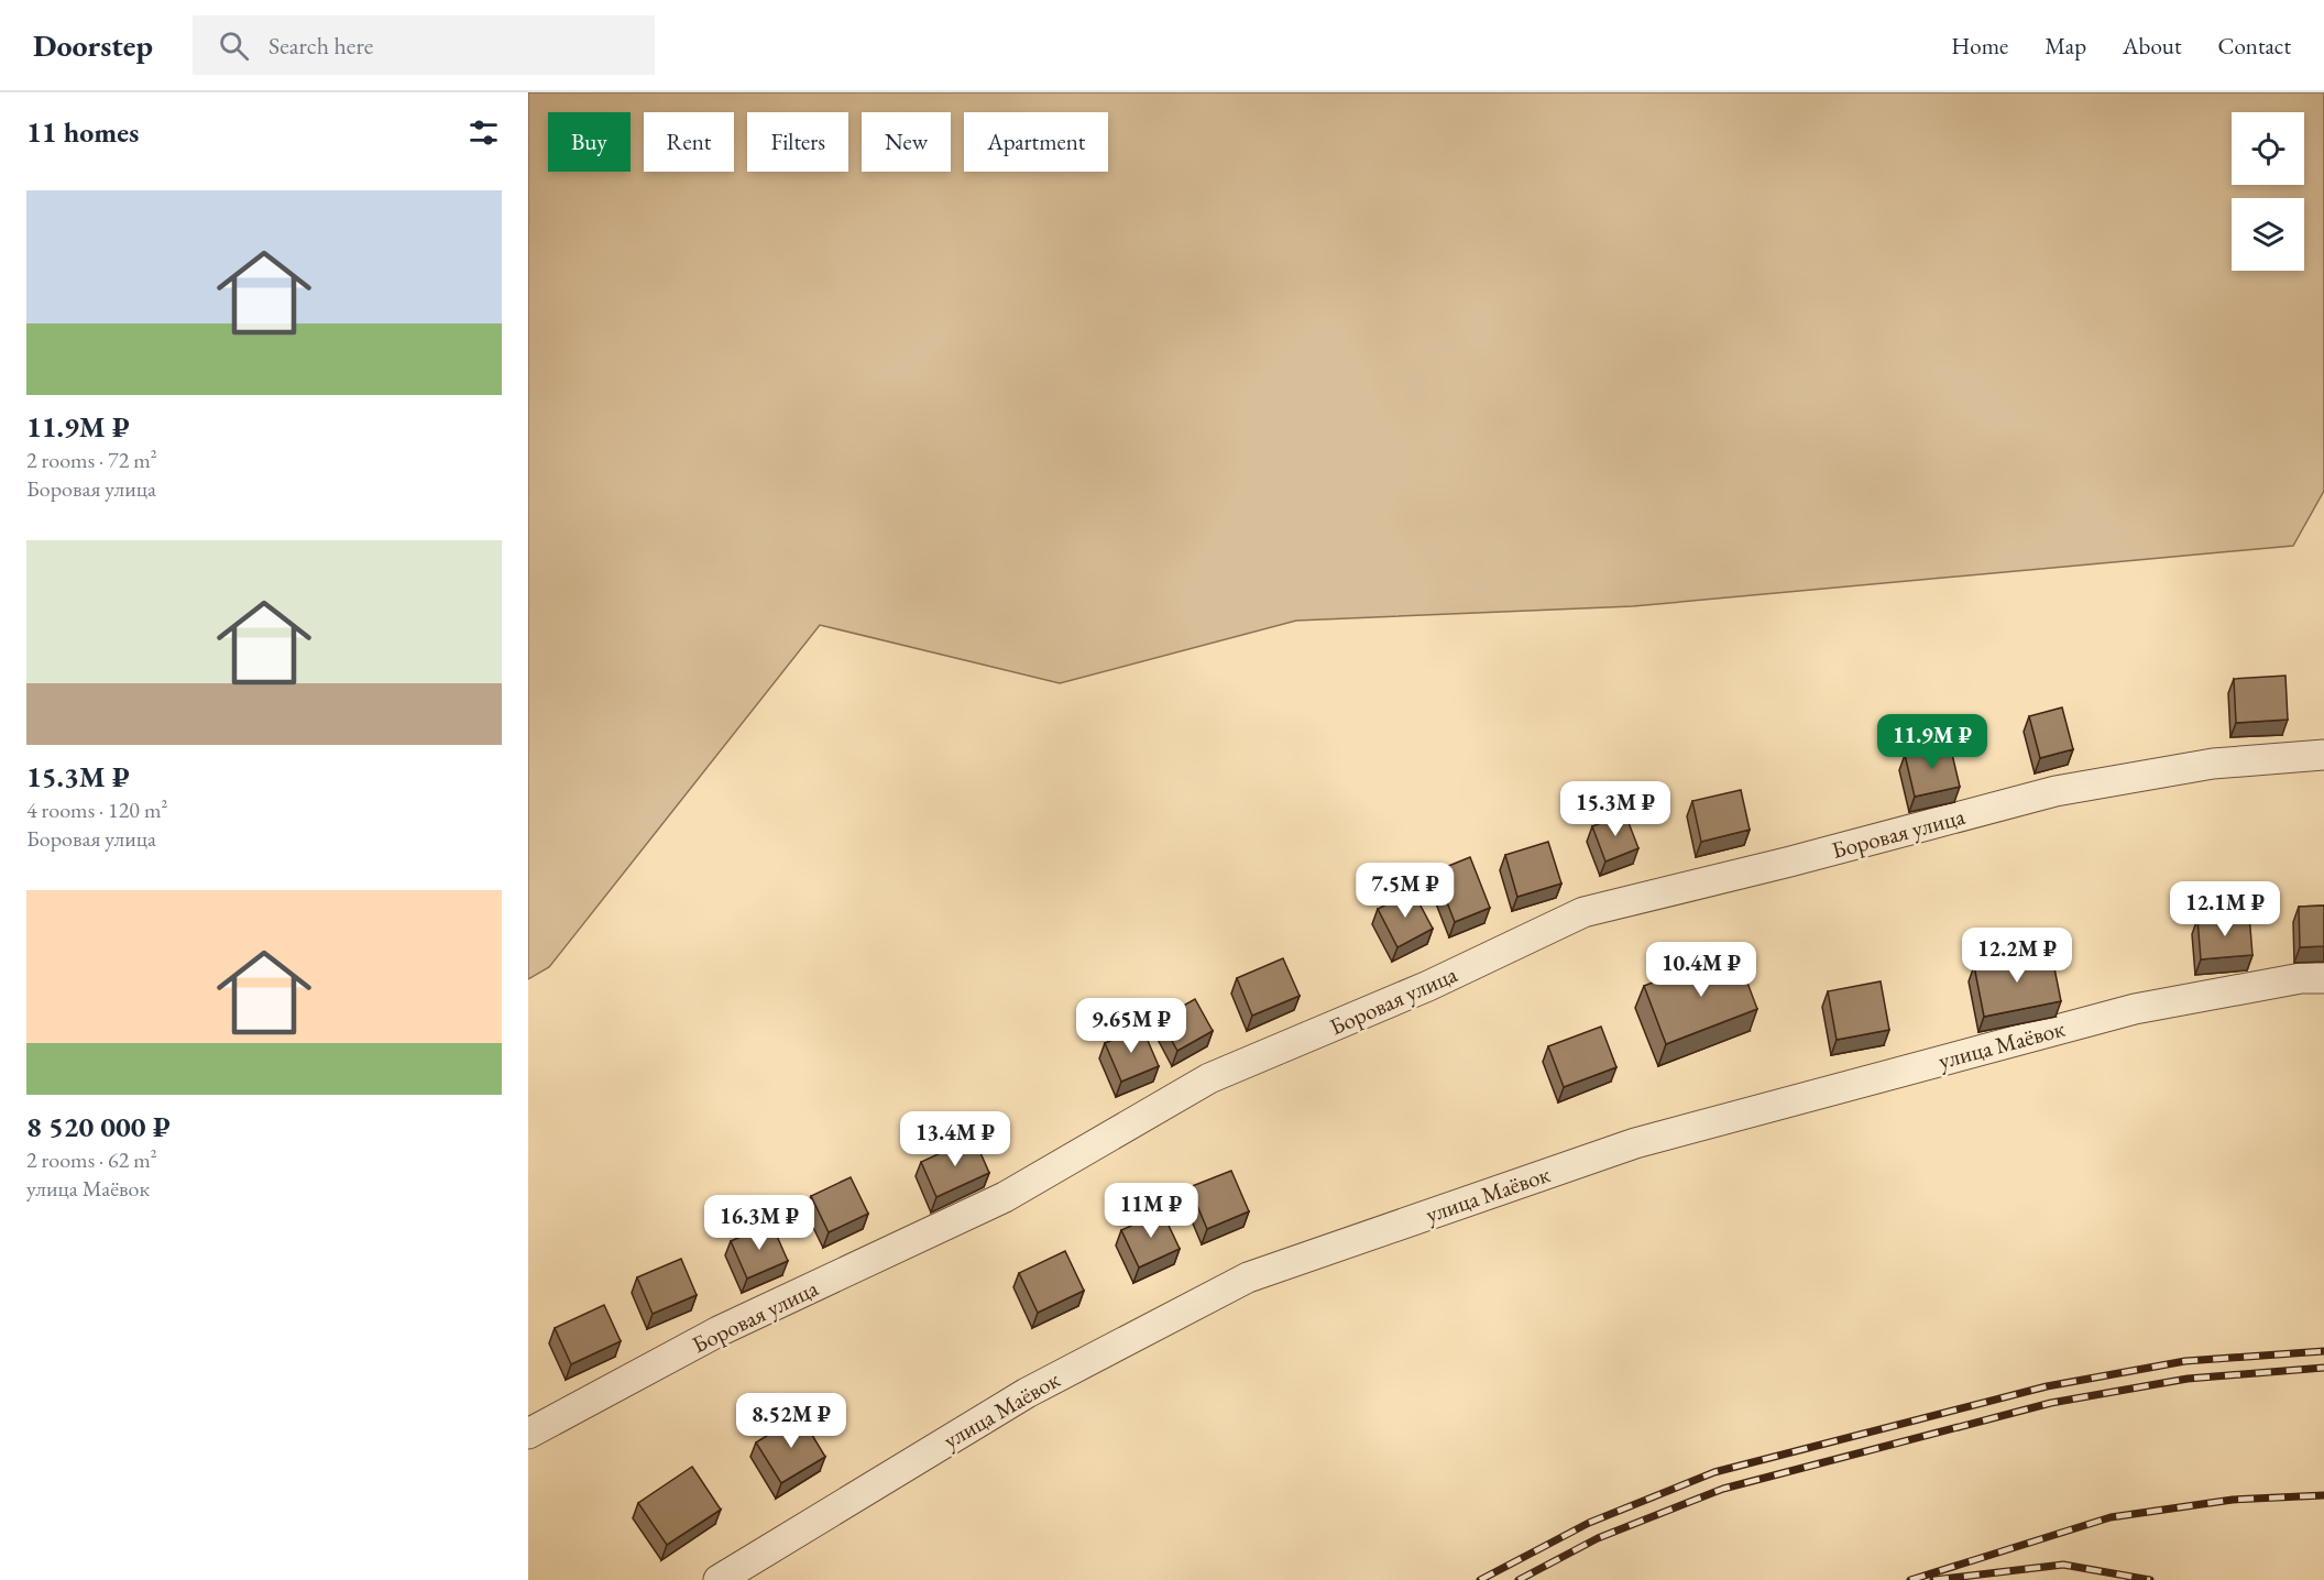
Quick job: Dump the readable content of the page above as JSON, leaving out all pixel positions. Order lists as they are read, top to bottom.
{
  "streets": {
    "street": ["Боровая улица", "улица Маёвок"]
  },
  "page": {
    "header": "Doorstep",
    "search": "Search here",
    "nav": [
      "Home",
      "Map",
      "About",
      "Contact"
    ],
    "heading": "11 homes",
    "chip": [
      "Buy",
      "Rent",
      "Filters",
      "New",
      "Apartment"
    ],
    "list": [
      {
        "name": "11.9M ₽",
        "note": "2 rooms · 72 m² · Боровая улица"
      },
      {
        "name": "15.3M ₽",
        "note": "4 rooms · 120 m² · Боровая улица"
      },
      {
        "name": "8 520 000 ₽",
        "note": "2 rooms · 62 m² · улица Маёвок"
      }
    ],
    "price": [
      "11.9M ₽",
      "15.3M ₽",
      "7.5M ₽",
      "12.1M ₽",
      "12.2M ₽",
      "10.4M ₽",
      "9.65M ₽",
      "13.4M ₽",
      "11M ₽",
      "16.3M ₽",
      "8.52M ₽"
    ]
  }
}
